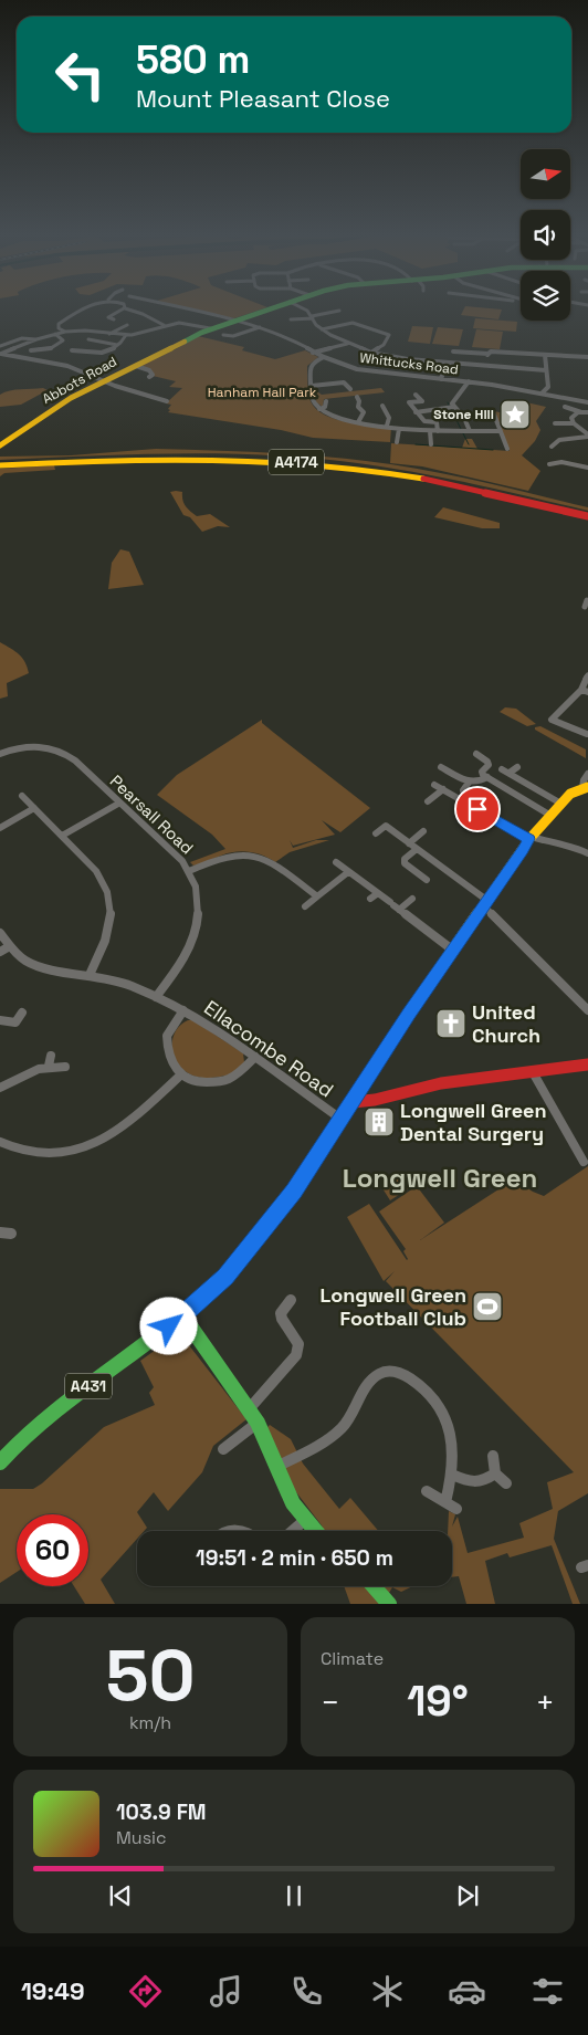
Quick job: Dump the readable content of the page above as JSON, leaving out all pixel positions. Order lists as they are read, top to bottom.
{
  "streets": {
    "main road": ["Abbots Road", "A4174", "A431"],
    "street": ["Whittucks Road", "Pearsall Road", "Ellacombe Road"]
  },
  "crossings": [
    ["Whittucks Road", "Abbots Road"],
    ["Pearsall Road", "Ellacombe Road"],
    ["Ellacombe Road", "A431"]
  ],
  "districts": ["Longwell Green"],
  "parks": ["Hanham Hall Park"],
  "places": {
    "place": ["Stone Hill"],
    "church": ["United Church"],
    "building": ["Longwell Green Dental Surgery"],
    "sports": ["Longwell Green Football Club"]
  },
  "north": "right",
  "page": {
    "turn": ["580 m", "Mount Pleasant Close"],
    "limit": "60",
    "trip": "19:51 · 2 min · 650 m",
    "tile": [
      ["50", "km/h"],
      "Climate"
    ],
    "heat": ["−", "19°", "+"],
    "song": ["103.9 FM", "Music"],
    "tabs": "19:49"
  }
}
